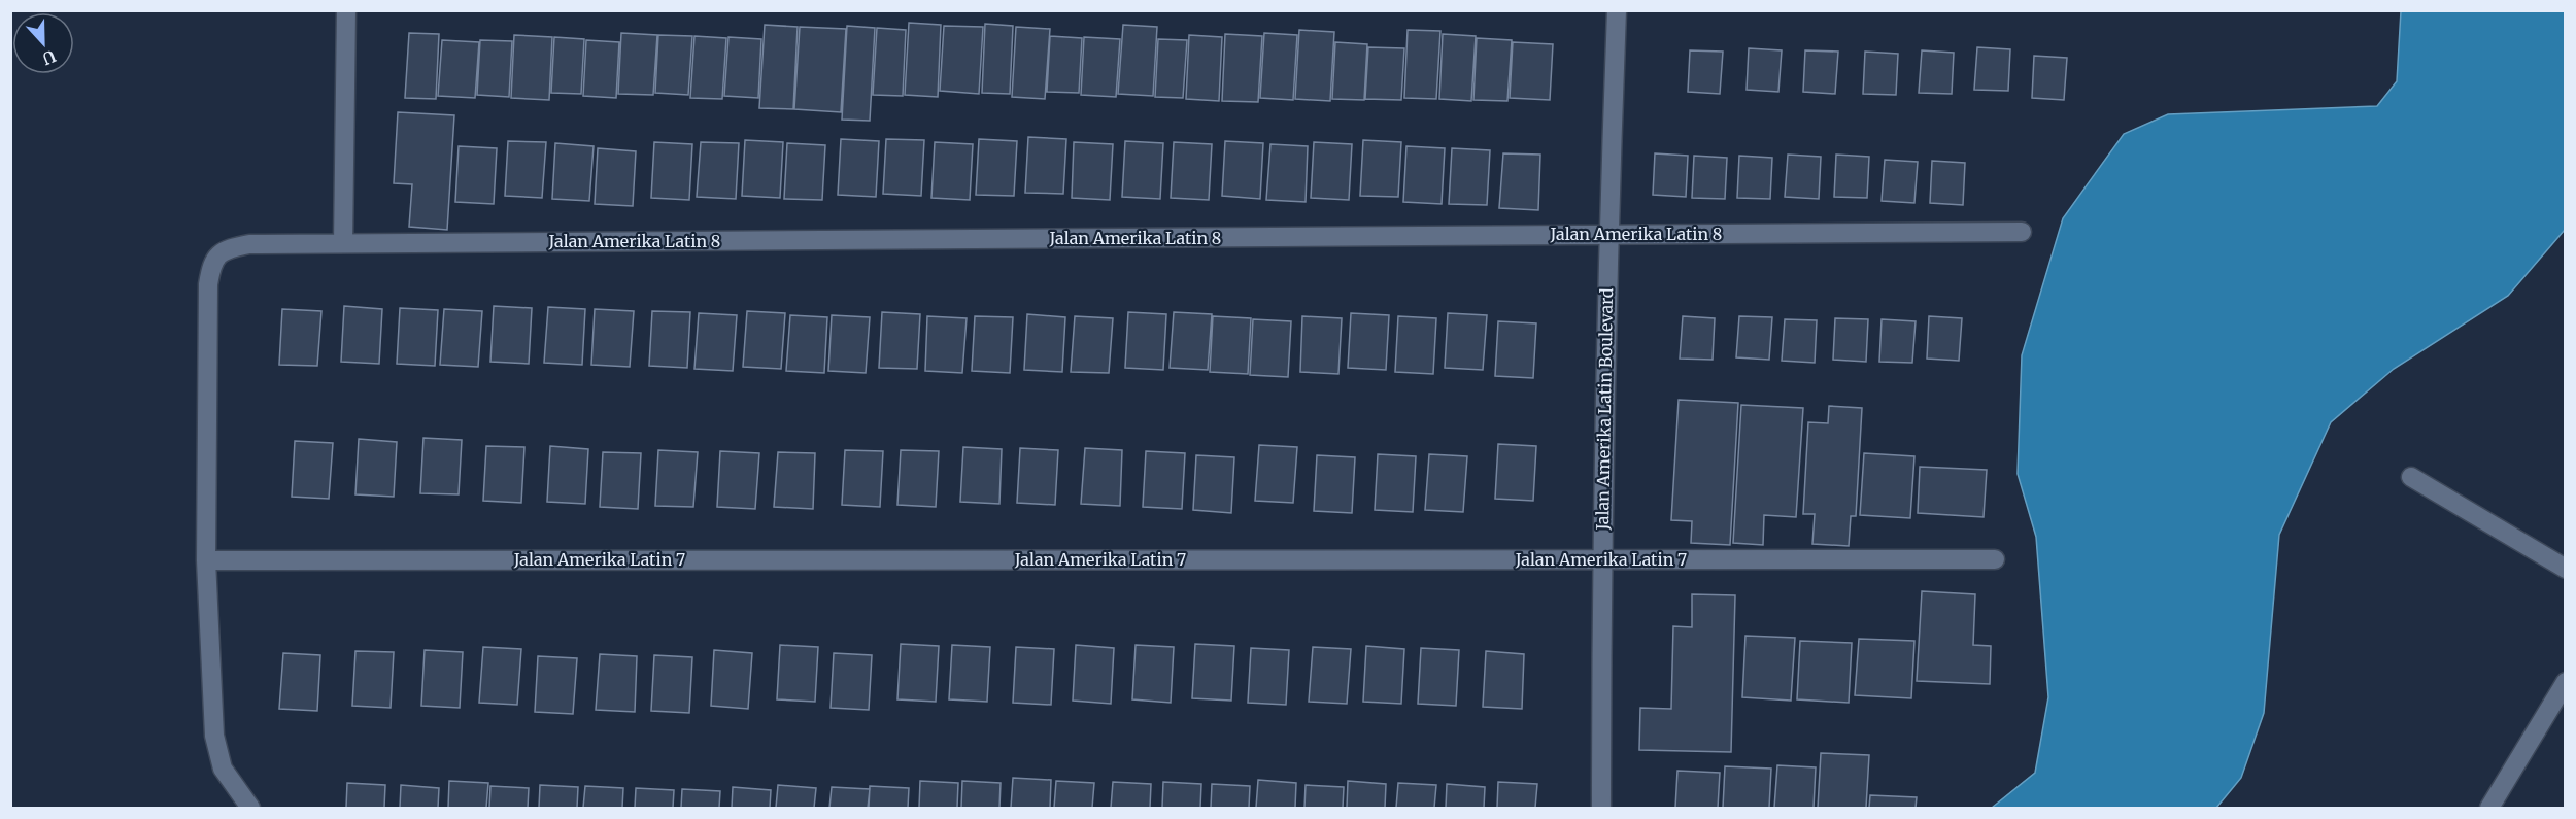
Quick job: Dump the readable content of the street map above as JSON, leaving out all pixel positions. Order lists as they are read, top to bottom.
{
  "streets": {
    "street": ["Jalan Amerika Latin 8", "Jalan Amerika Latin Boulevard", "Jalan Amerika Latin 7"]
  },
  "crossings": [
    ["Jalan Amerika Latin 8", "Jalan Amerika Latin Boulevard"],
    ["Jalan Amerika Latin 8", "Jalan Amerika Latin 7"],
    ["Jalan Amerika Latin Boulevard", "Jalan Amerika Latin 7"]
  ],
  "north": "bottom"
}
